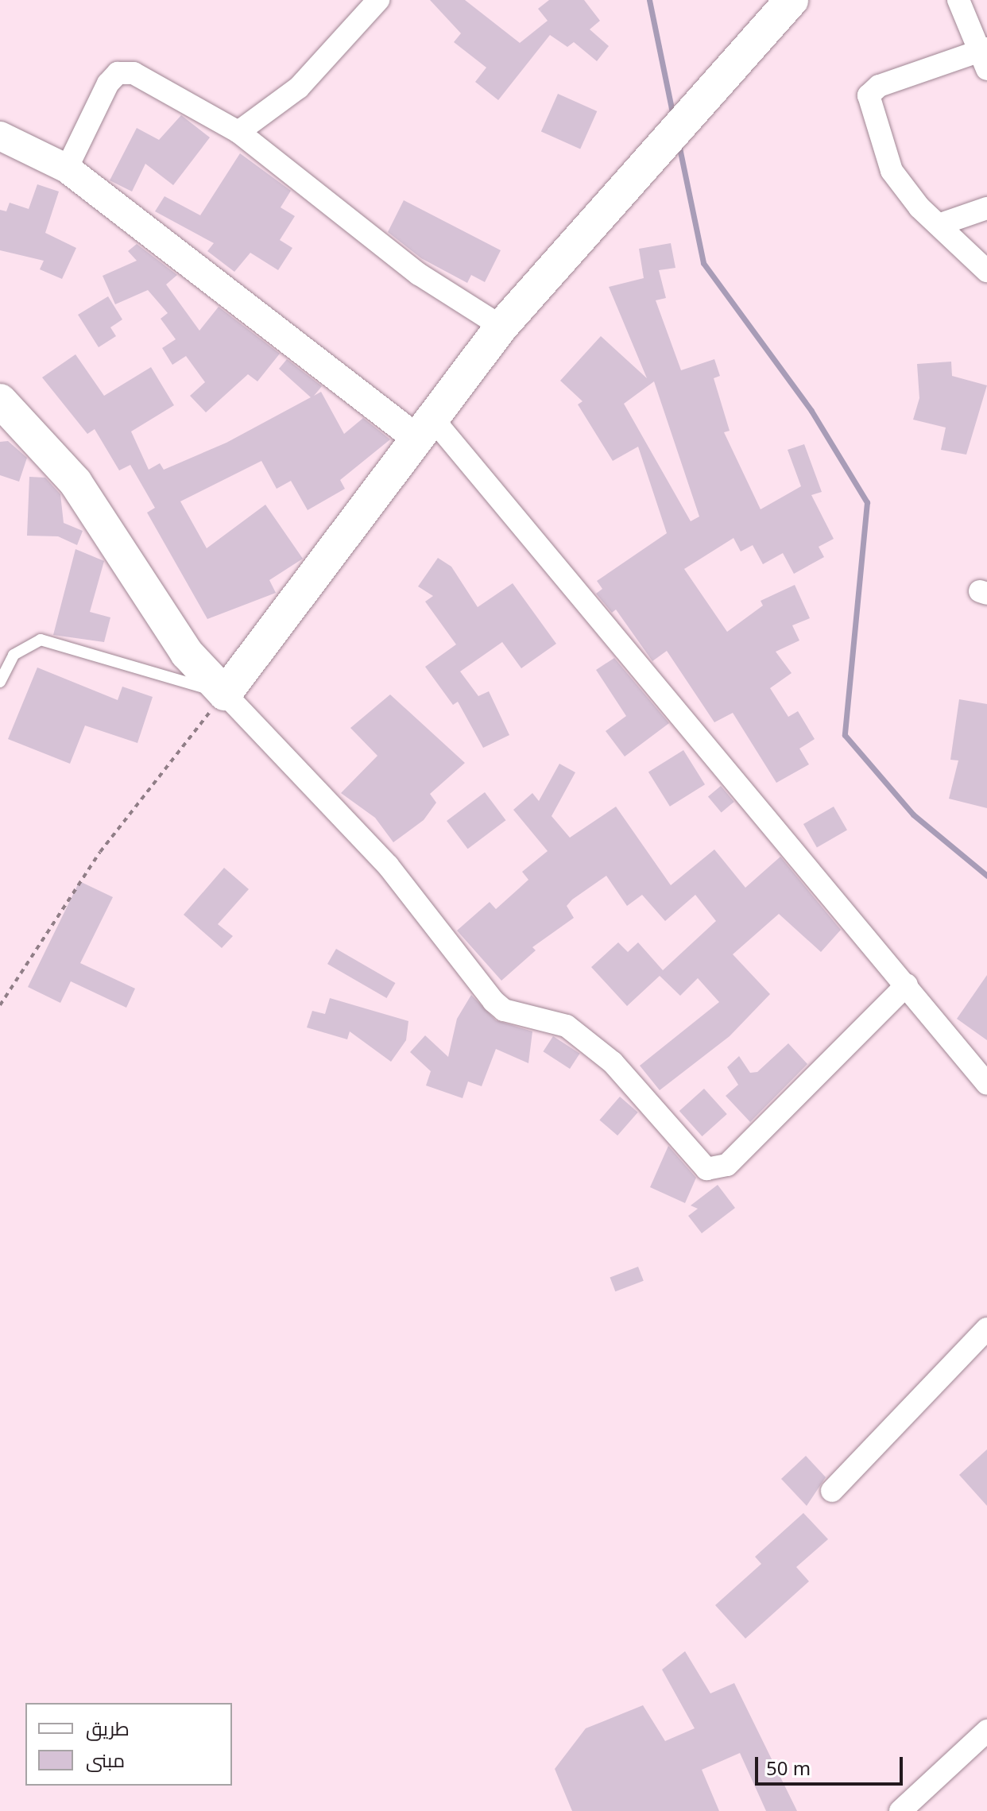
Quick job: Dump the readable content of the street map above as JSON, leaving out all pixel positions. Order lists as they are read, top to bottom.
{
  "legend": ["طريق", "مبنى"],
  "scale_bar": "50 m"
}
